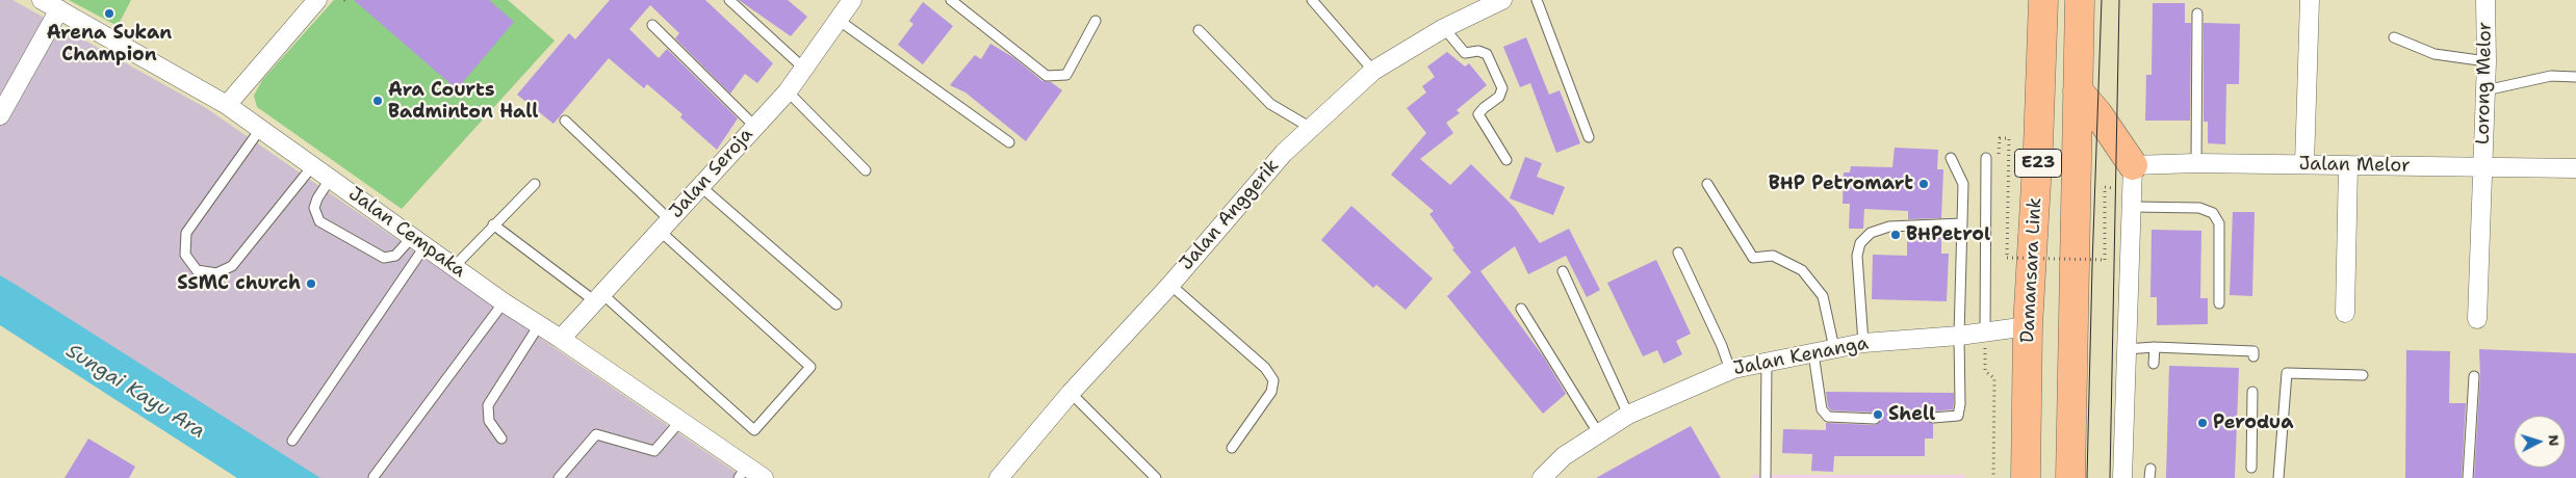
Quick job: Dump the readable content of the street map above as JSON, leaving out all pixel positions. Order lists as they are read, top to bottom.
{
  "streets": {
    "highway": ["E23", "Damansara Link"],
    "street": [
      "Lorong Melor",
      "Jalan Melor",
      "Jalan Seroja",
      "Jalan Anggerik",
      "Jalan Cempaka",
      "Jalan Kenanga"
    ]
  },
  "crossings": [
    ["Lorong Melor", "Jalan Melor"],
    ["Jalan Seroja", "Jalan Cempaka"],
    ["Damansara Link", "Jalan Kenanga"]
  ],
  "water": ["Sungai Kayu Ara"],
  "places": [
    "Arena Sukan Champion",
    "Ara Courts Badminton Hall",
    "BHP Petromart",
    "BHPetrol",
    "SSMC church",
    "Shell",
    "Perodua"
  ],
  "north": "right"
}
